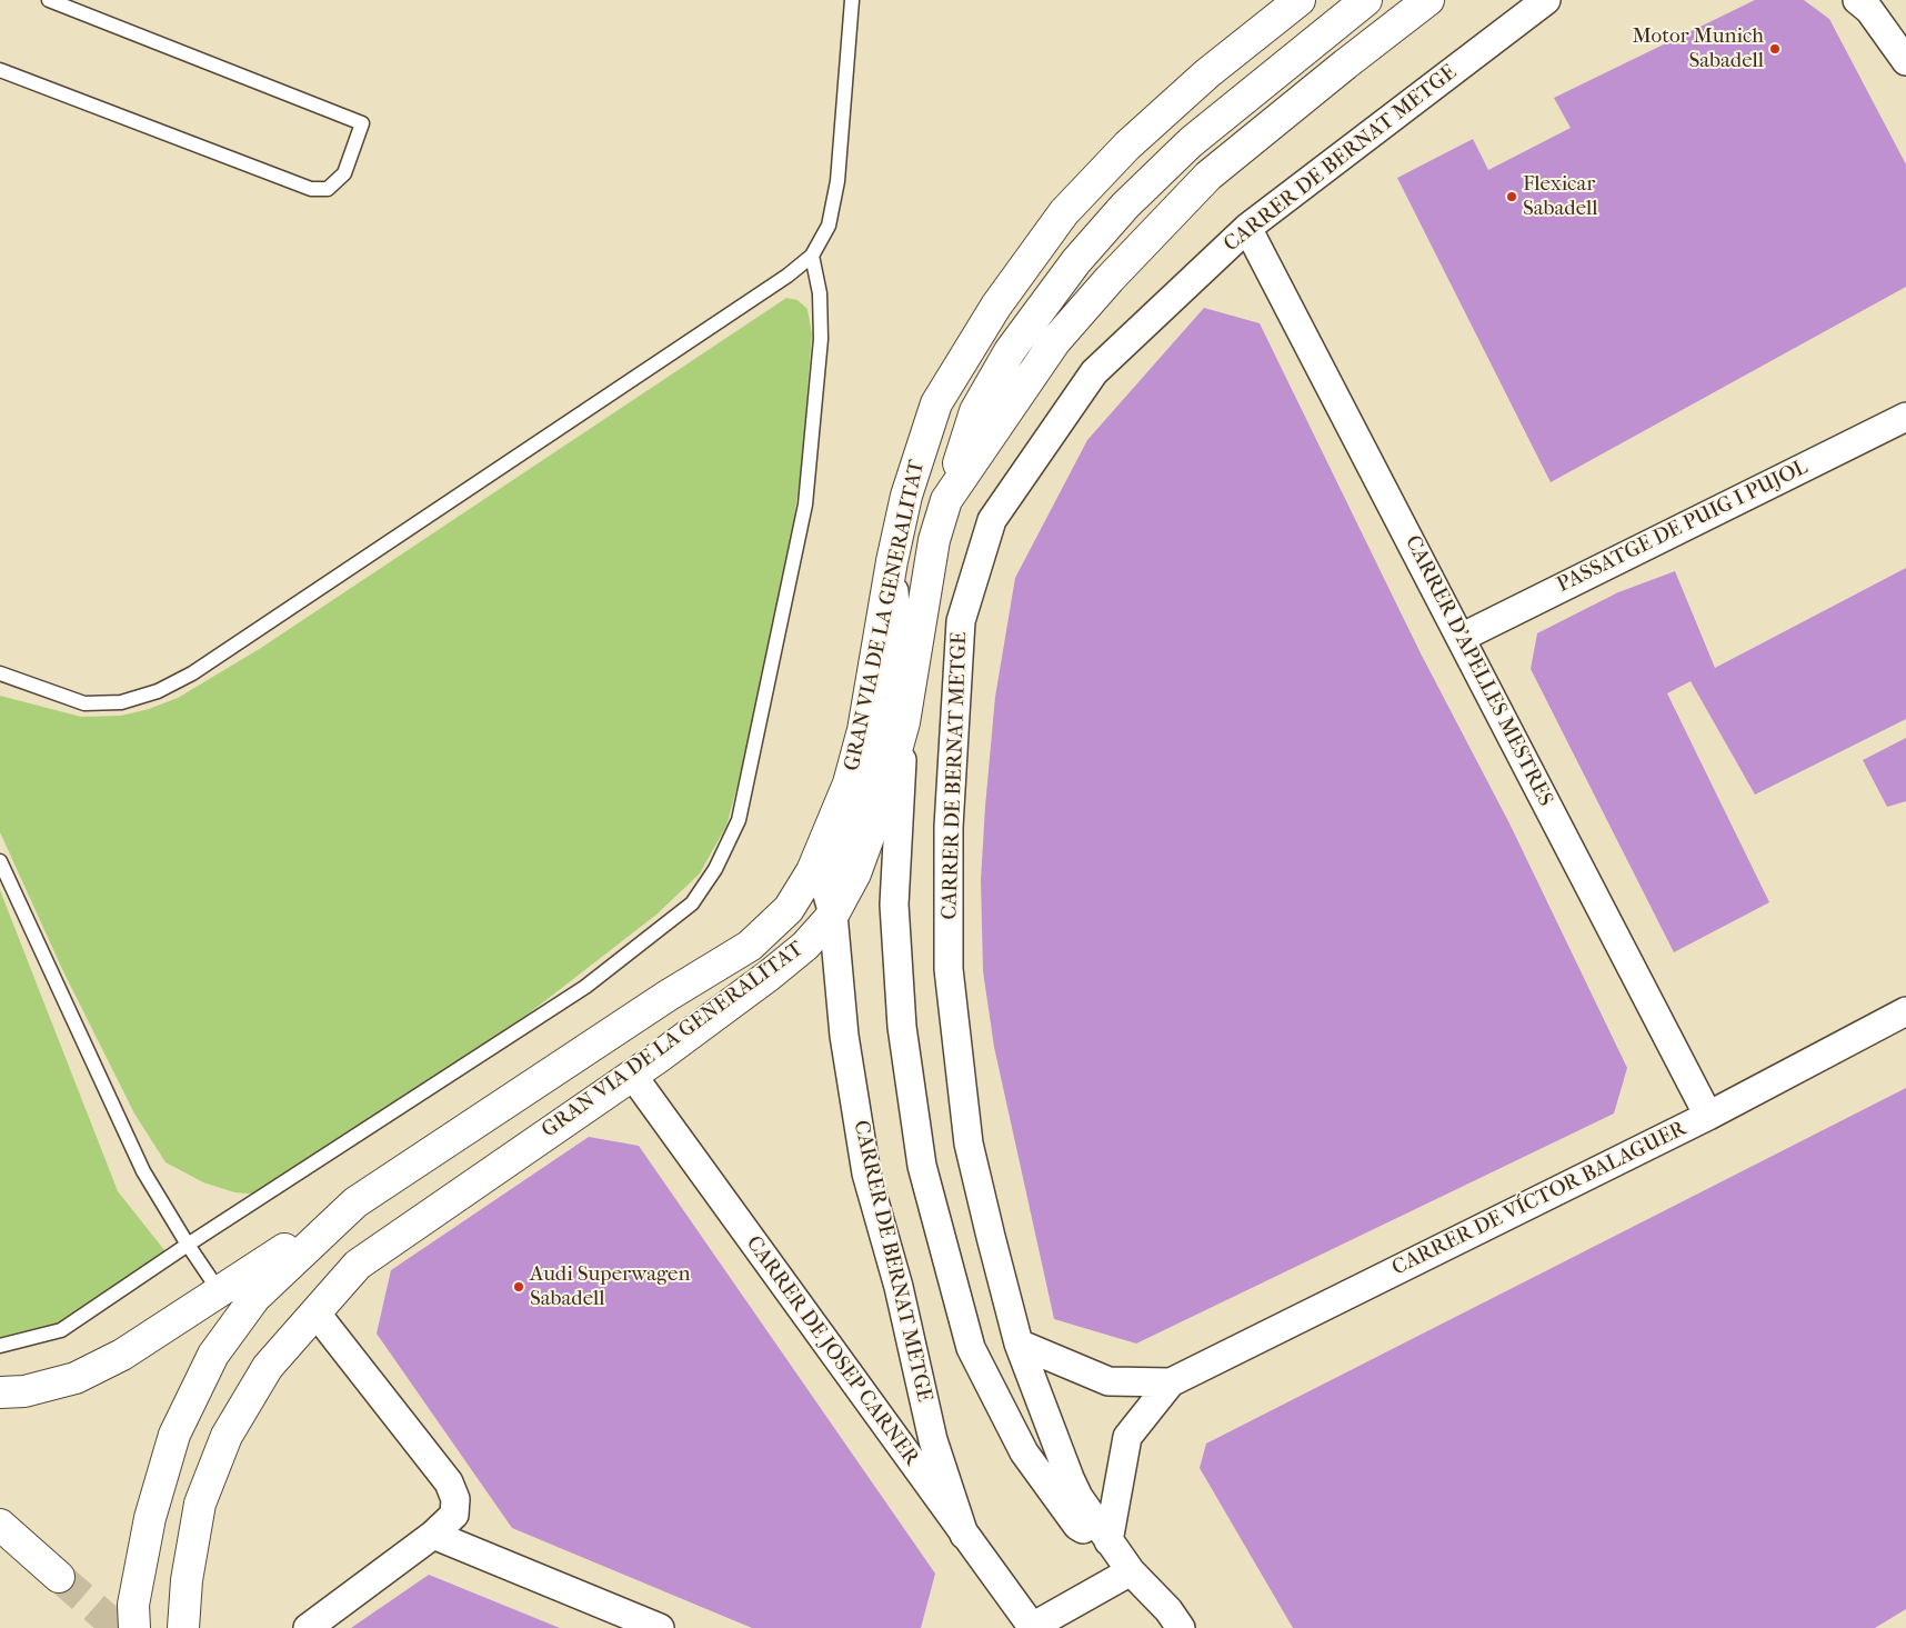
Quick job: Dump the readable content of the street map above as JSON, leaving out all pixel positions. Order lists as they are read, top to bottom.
{
  "streets": {
    "street": [
      "CARRER DE BERNAT METGE",
      "PASSATGE DE PUIG I PUJOL",
      "GRAN VIA DE LA GENERALITAT",
      "CARRER D'APELLES MESTRES",
      "CARRER DE VÍCTOR BALAGUER",
      "CARRER DE JOSEP CARNER"
    ]
  },
  "crossings": [
    ["CARRER DE BERNAT METGE", "GRAN VIA DE LA GENERALITAT"],
    ["CARRER DE BERNAT METGE", "CARRER D'APELLES MESTRES"],
    ["CARRER DE BERNAT METGE", "CARRER DE VÍCTOR BALAGUER"],
    ["CARRER DE BERNAT METGE", "CARRER DE JOSEP CARNER"],
    ["PASSATGE DE PUIG I PUJOL", "CARRER D'APELLES MESTRES"],
    ["GRAN VIA DE LA GENERALITAT", "CARRER DE JOSEP CARNER"],
    ["CARRER D'APELLES MESTRES", "CARRER DE VÍCTOR BALAGUER"]
  ],
  "places": ["Motor Munich Sabadell", "Flexicar Sabadell", "Audi Superwagen Sabadell"]
}
